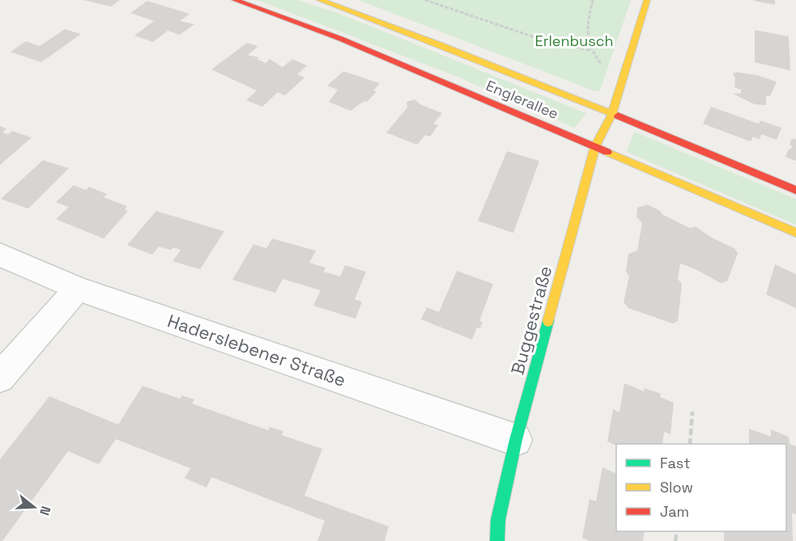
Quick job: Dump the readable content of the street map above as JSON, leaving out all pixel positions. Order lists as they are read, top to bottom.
{
  "streets": {
    "main road": ["Englerallee", "Buggestraße"],
    "street": ["Haderslebener Straße"]
  },
  "crossings": [
    ["Englerallee", "Buggestraße"],
    ["Buggestraße", "Haderslebener Straße"]
  ],
  "parks": ["Erlenbusch"],
  "legend": ["Fast", "Slow", "Jam"],
  "north": "right"
}
